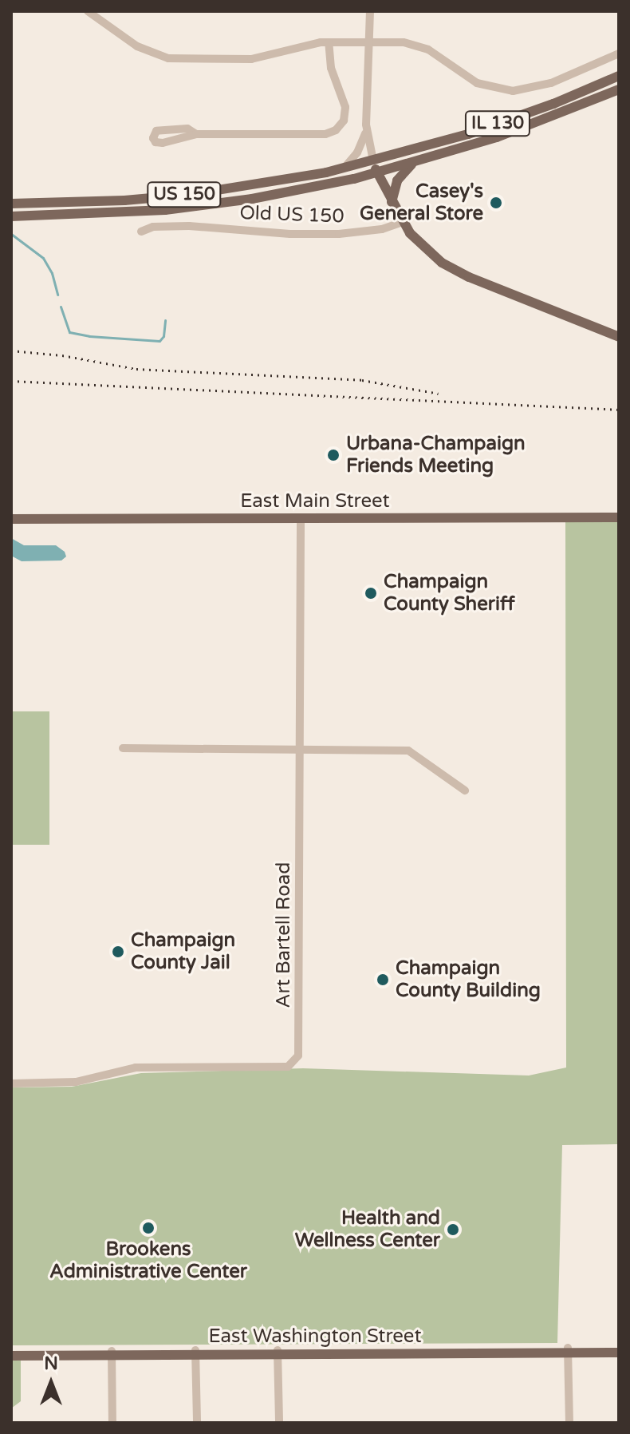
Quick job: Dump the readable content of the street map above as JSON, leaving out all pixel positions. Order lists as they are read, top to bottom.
{
  "streets": {
    "main road": [
      "IL 130",
      "US 150",
      "East Main Street",
      "East Washington Street"
    ],
    "street": ["Old US 150", "Art Bartell Road"]
  },
  "crossings": [
    ["IL 130", "US 150"],
    ["East Main Street", "Art Bartell Road"]
  ],
  "places": [
    "Casey's General Store",
    "Urbana-Champaign Friends Meeting",
    "Champaign County Sheriff",
    "Champaign County Jail",
    "Champaign County Building",
    "Brookens Administrative Center",
    "Health and Wellness Center"
  ],
  "north": "top"
}
